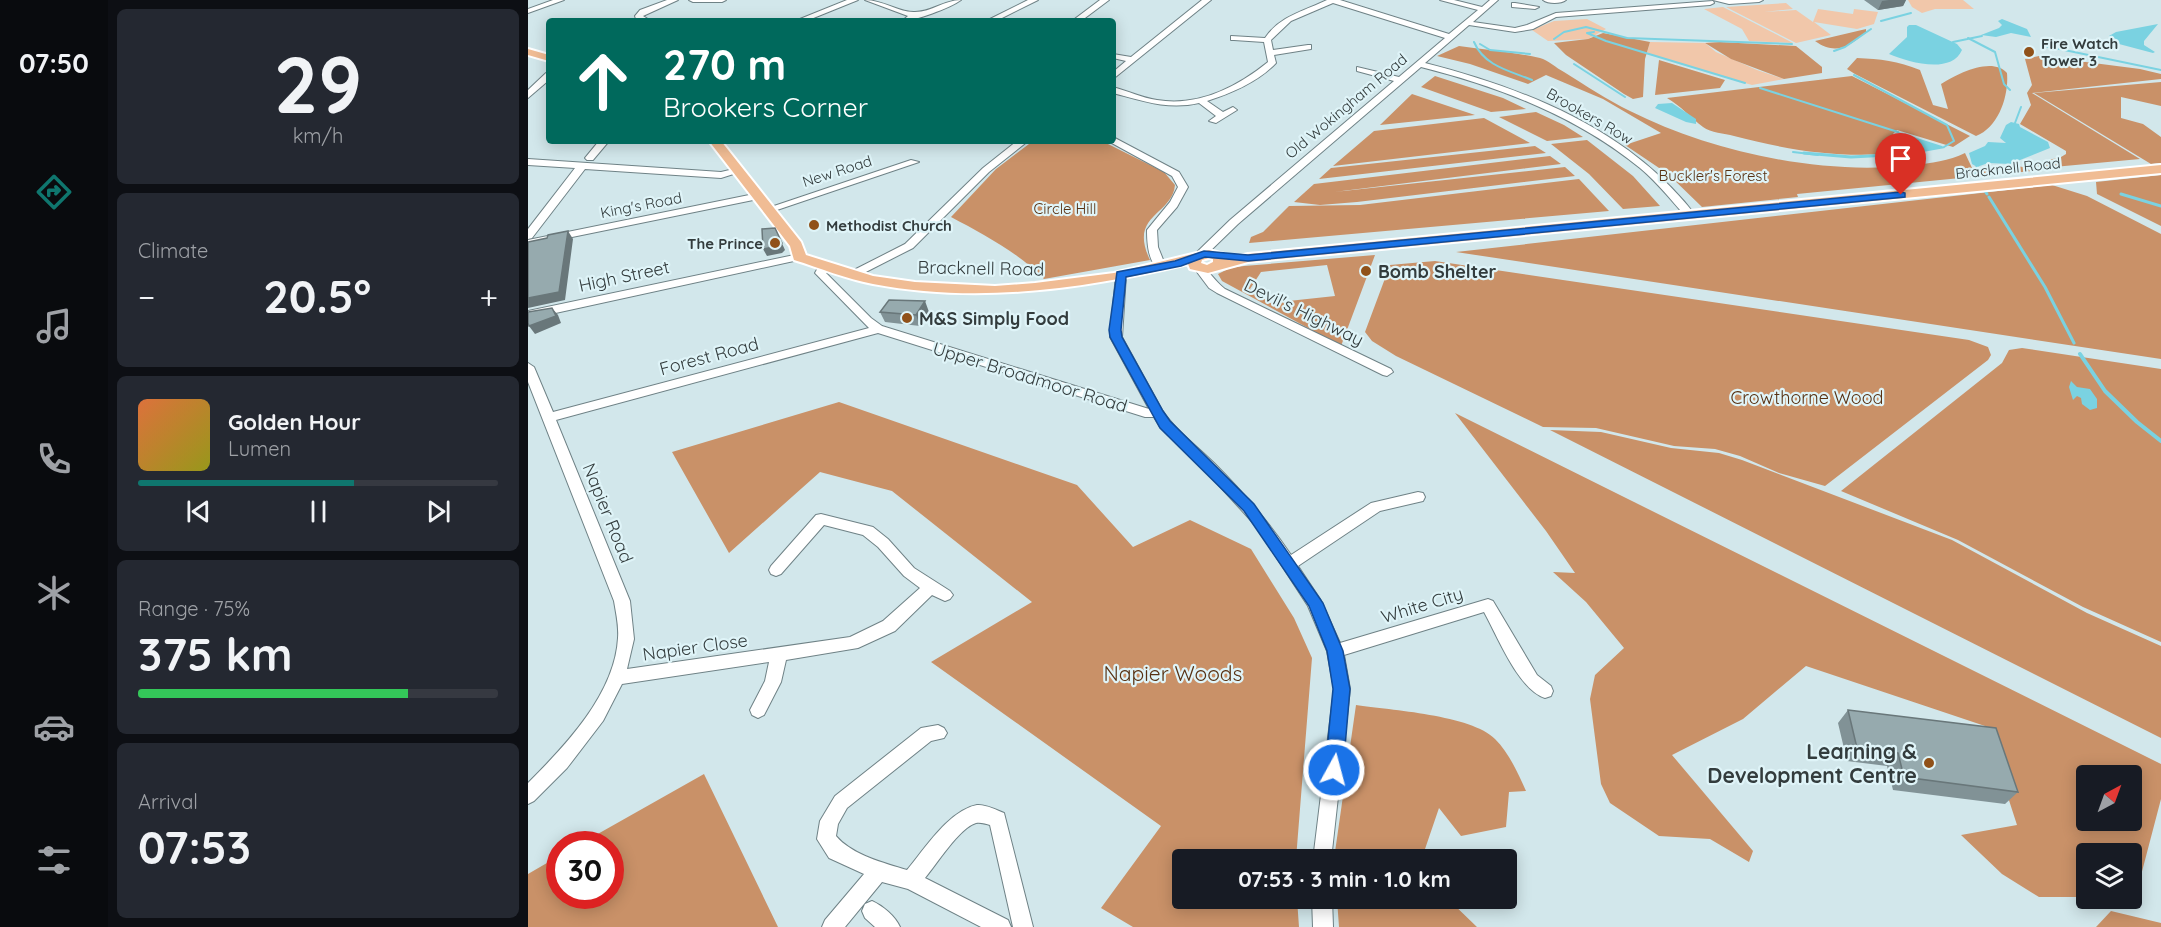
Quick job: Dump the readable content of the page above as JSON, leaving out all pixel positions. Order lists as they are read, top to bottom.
{
  "streets": {
    "main road": ["Bracknell Road"],
    "street": [
      "Old Wokingham Road",
      "Brookers Row",
      "New Road",
      "King's Road",
      "High Street",
      "Devil's Highway",
      "Forest Road",
      "Upper Broadmoor Road",
      "Napier Road",
      "White City",
      "Napier Close"
    ]
  },
  "crossings": [
    ["Old Wokingham Road", "Brookers Row"],
    ["Old Wokingham Road", "Bracknell Road"],
    ["Old Wokingham Road", "Devil's Highway"],
    ["Brookers Row", "Bracknell Road"],
    ["Bracknell Road", "High Street"],
    ["Bracknell Road", "Devil's Highway"],
    ["Bracknell Road", "Upper Broadmoor Road"],
    ["Forest Road", "Upper Broadmoor Road"],
    ["Forest Road", "Napier Road"],
    ["Napier Road", "Napier Close"]
  ],
  "parks": [
    "Buckler's Forest",
    "Circle Hill",
    "Crowthorne Wood",
    "Napier Woods"
  ],
  "places": [
    "Fire Watch Tower 3",
    "Methodist Church",
    "The Prince",
    "Bomb Shelter",
    "M&S Simply Food",
    "Learning & Development Centre"
  ],
  "north": "top right",
  "page": {
    "tabs": "07:50",
    "tile": [
      ["29", "km/h"],
      "Climate",
      ["Range · 75%", "375 km"],
      ["Arrival", "07:53"]
    ],
    "turn": ["270 m", "Brookers Corner"],
    "heat": ["−", "20.5°", "+"],
    "song": ["Golden Hour", "Lumen"],
    "limit": "30",
    "trip": "07:53 · 3 min · 1.0 km"
  }
}
